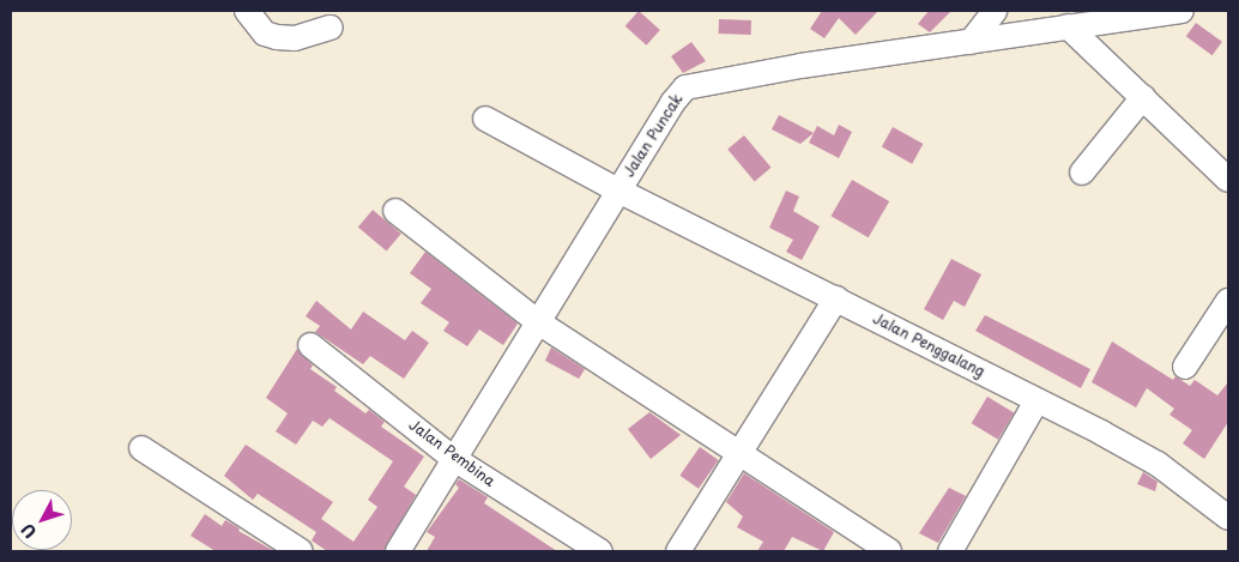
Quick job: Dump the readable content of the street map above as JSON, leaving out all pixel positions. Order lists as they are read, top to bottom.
{
  "streets": {
    "street": ["Jalan Puncak", "Jalan Penggalang", "Jalan Pembina"]
  },
  "crossings": [
    ["Jalan Puncak", "Jalan Penggalang"],
    ["Jalan Puncak", "Jalan Pembina"]
  ],
  "north": "bottom left"
}
